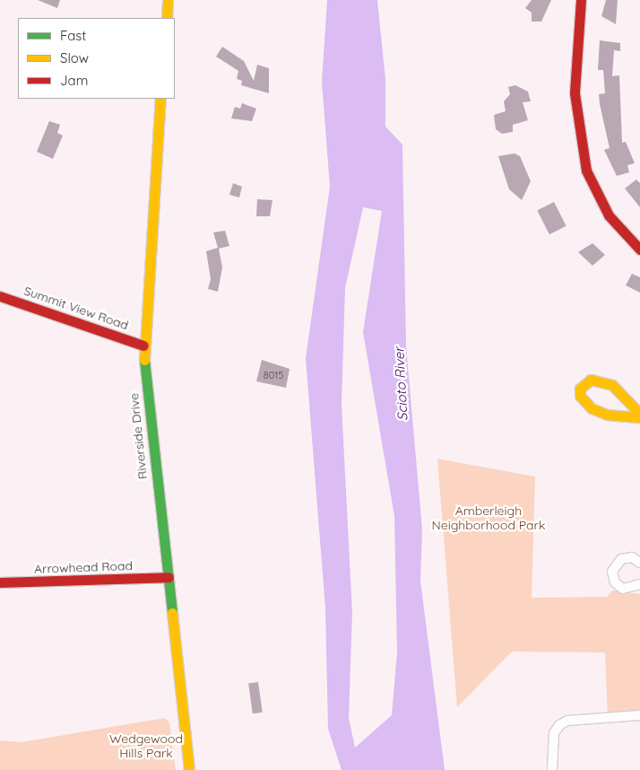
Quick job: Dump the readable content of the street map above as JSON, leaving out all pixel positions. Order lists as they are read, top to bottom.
{
  "streets": {
    "street": ["Summit View Road", "Riverside Drive", "Arrowhead Road"]
  },
  "crossings": [
    ["Summit View Road", "Riverside Drive"],
    ["Riverside Drive", "Arrowhead Road"]
  ],
  "water": ["Scioto River"],
  "parks": ["Amberleigh Neighborhood Park", "Wedgewood Hills Park"],
  "house_numbers": ["8015"],
  "legend": ["Fast", "Slow", "Jam"]
}
